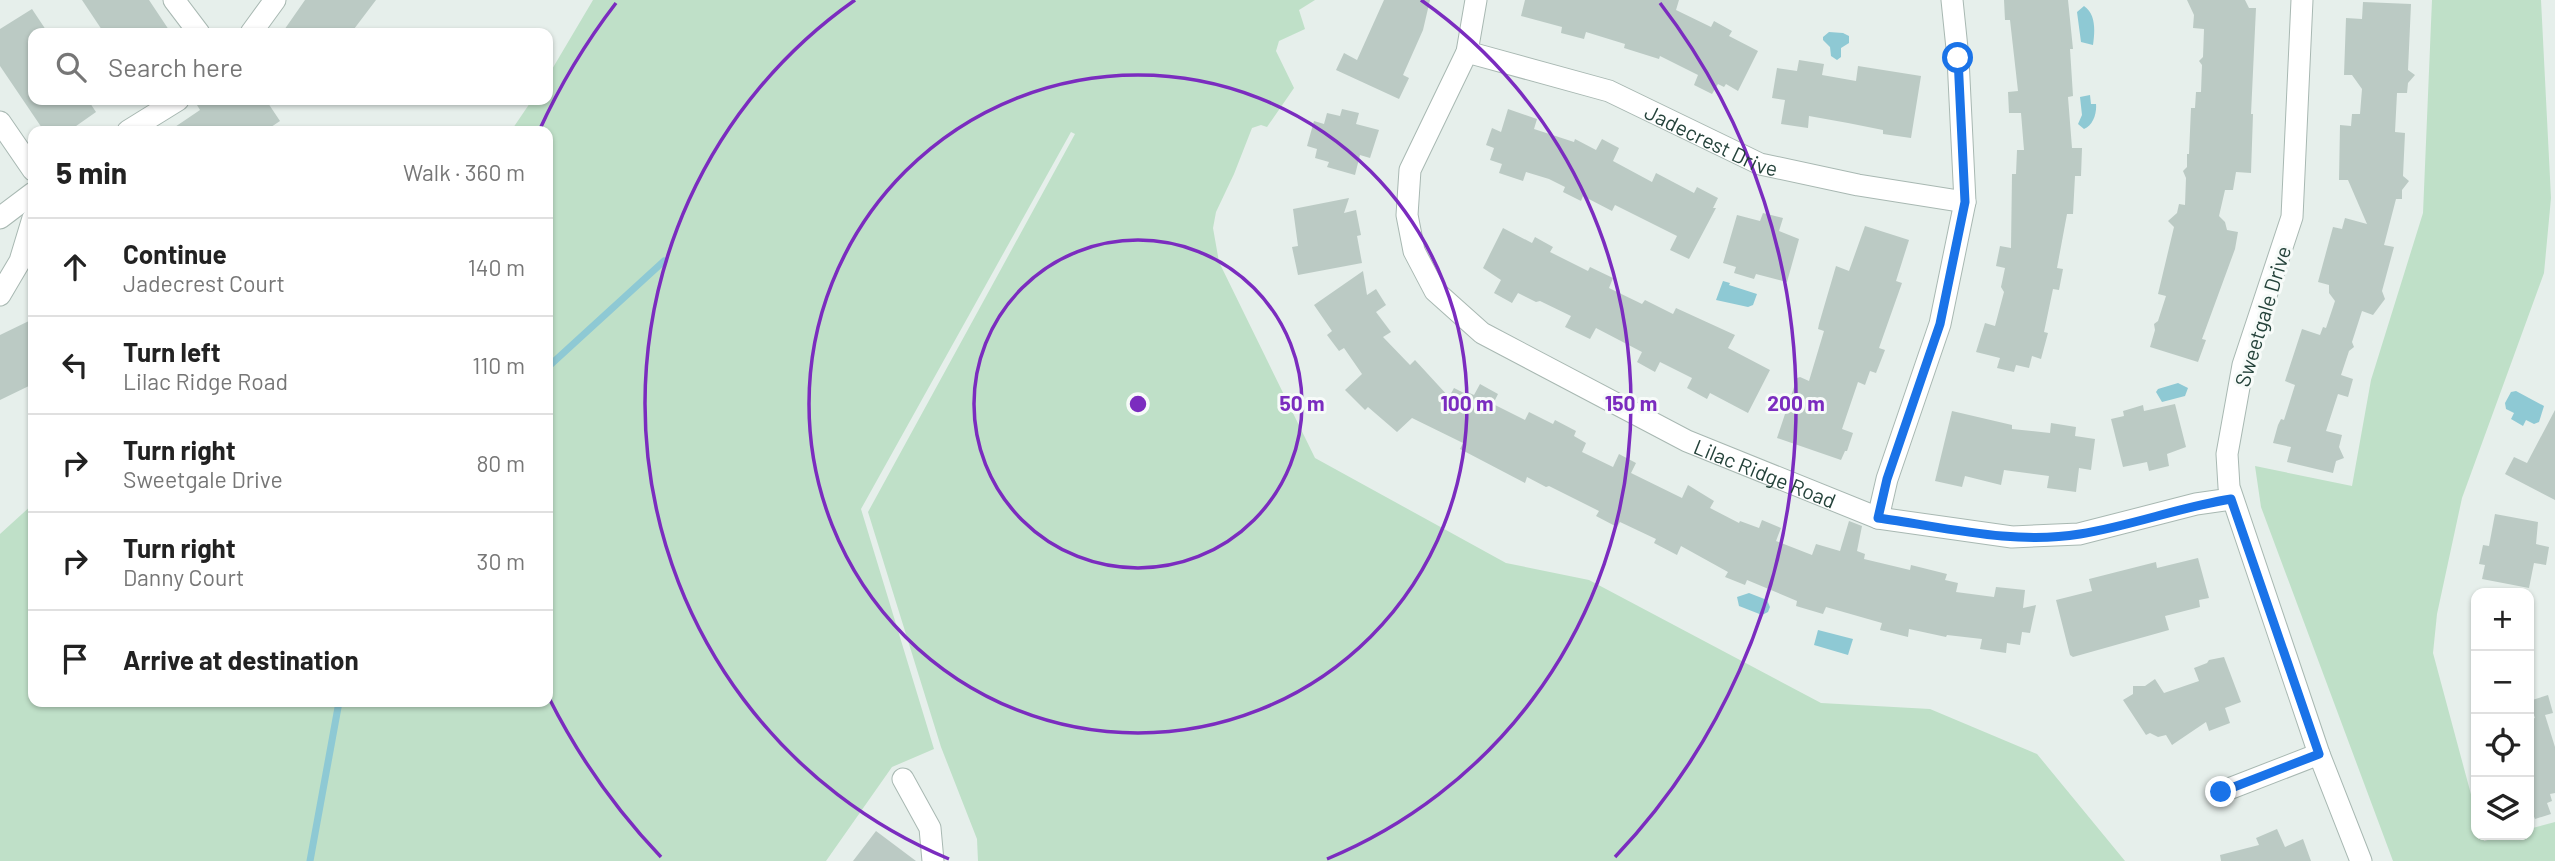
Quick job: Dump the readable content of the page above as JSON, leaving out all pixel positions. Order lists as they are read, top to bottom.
{
  "streets": {
    "street": ["Jadecrest Drive", "Sweetgale Drive", "Lilac Ridge Road"]
  },
  "crossings": [
    ["Jadecrest Drive", "Lilac Ridge Road"],
    ["Sweetgale Drive", "Lilac Ridge Road"]
  ],
  "page": {
    "search": "Search here",
    "heading": ["5 min", "Walk · 360 m"],
    "list": [
      ["Continue", "Jadecrest Court", "140 m"],
      ["Turn left", "Lilac Ridge Road", "110 m"],
      ["Turn right", "Sweetgale Drive", "80 m"],
      ["Turn right", "Danny Court", "30 m"],
      "Arrive at destination"
    ],
    "map_buttons": ["+", "−"]
  },
  "rings": [
    "50 m",
    "100 m",
    "150 m",
    "200 m"
  ]
}
